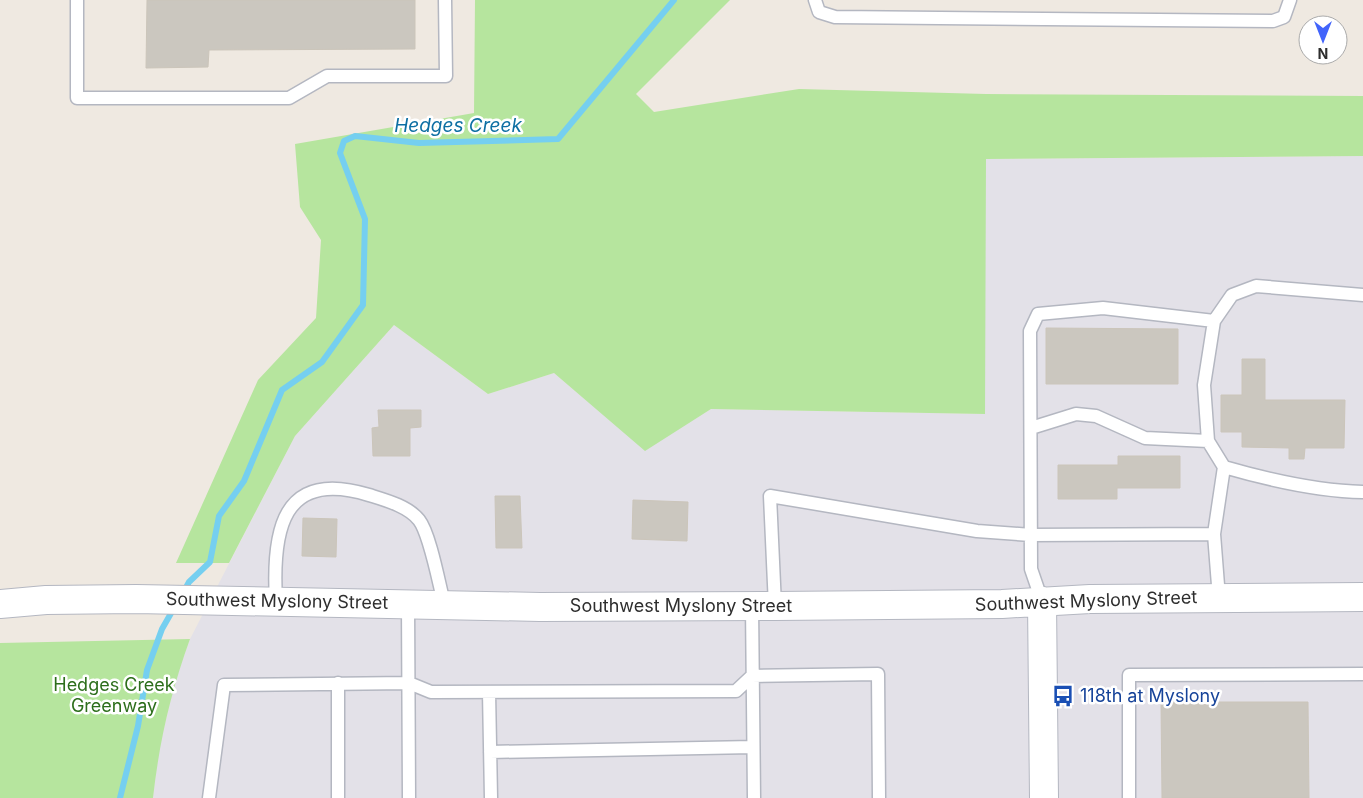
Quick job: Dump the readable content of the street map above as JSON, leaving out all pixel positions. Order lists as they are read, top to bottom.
{
  "streets": {
    "street": ["Southwest Myslony Street"]
  },
  "water": ["Hedges Creek"],
  "parks": ["Hedges Creek Greenway"],
  "places": {
    "bus stop": ["118th at Myslony"]
  },
  "north": "bottom"
}
